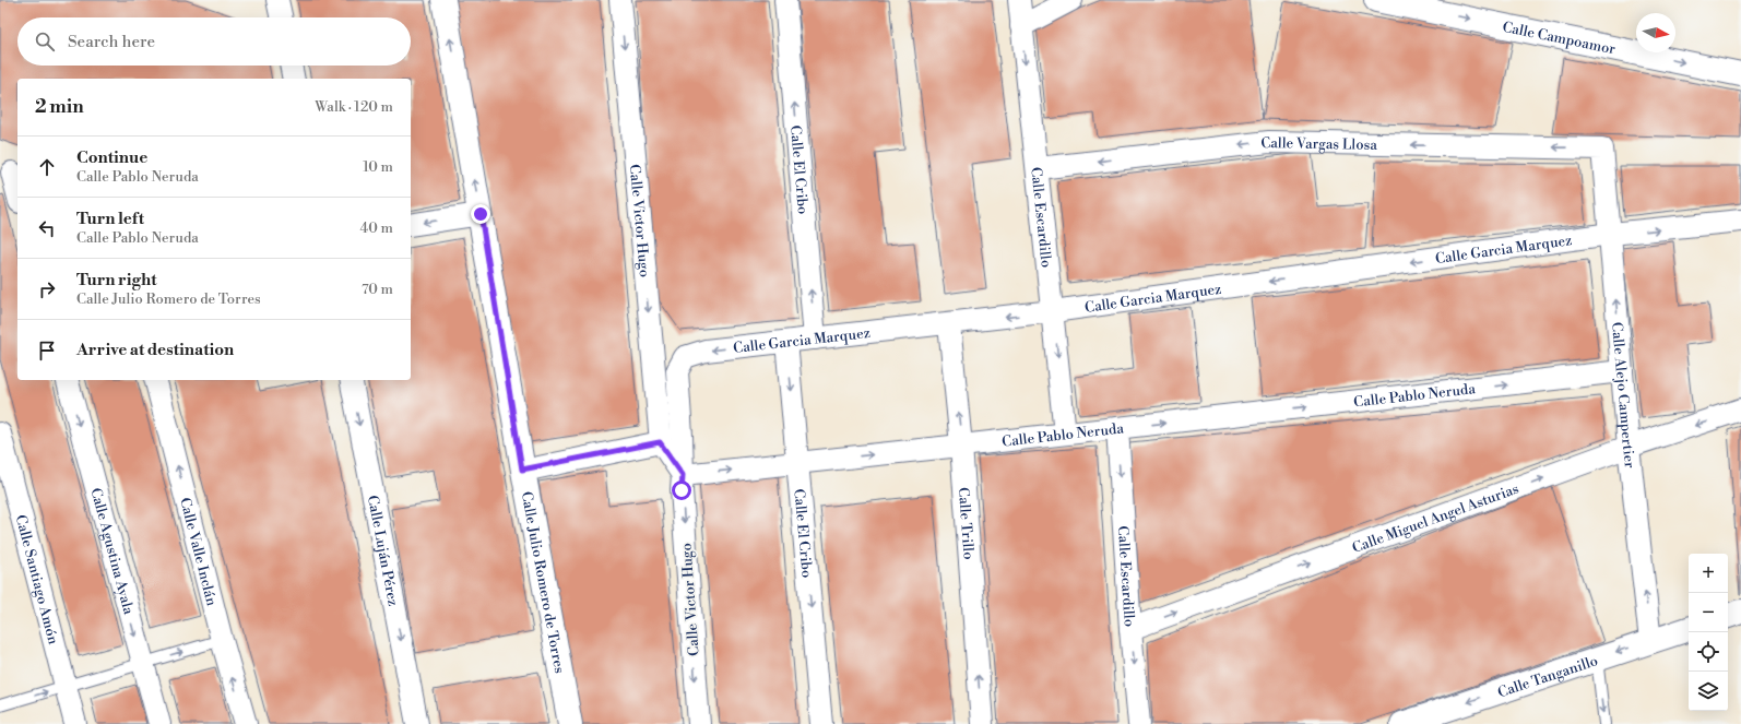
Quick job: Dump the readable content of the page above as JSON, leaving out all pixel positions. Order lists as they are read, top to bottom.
{
  "streets": {
    "street": [
      "Calle Campoamor",
      "Calle Vargas Llosa",
      "Calle El Cribo",
      "Calle Escardillo",
      "Calle Victor Hugo",
      "Calle Garcia Marquez",
      "Calle Pablo Neruda",
      "Calle Alejo Campertier",
      "Calle Miguel Angel Asturias",
      "Calle Trillo",
      "Calle Luján Pérez",
      "Calle Agustina Ayala",
      "Calle Valle Inclán",
      "Calle Santiago Amón",
      "Calle Julio Romero de Torres",
      "Calle Tanganillo"
    ]
  },
  "crossings": [
    ["Calle Vargas Llosa", "Calle Escardillo"],
    ["Calle Vargas Llosa", "Calle Alejo Campertier"],
    ["Calle El Cribo", "Calle Garcia Marquez"],
    ["Calle El Cribo", "Calle Pablo Neruda"],
    ["Calle Escardillo", "Calle Garcia Marquez"],
    ["Calle Escardillo", "Calle Pablo Neruda"],
    ["Calle Escardillo", "Calle Miguel Angel Asturias"],
    ["Calle Victor Hugo", "Calle Garcia Marquez"],
    ["Calle Victor Hugo", "Calle Pablo Neruda"],
    ["Calle Garcia Marquez", "Calle Pablo Neruda"],
    ["Calle Garcia Marquez", "Calle Alejo Campertier"],
    ["Calle Garcia Marquez", "Calle Trillo"],
    ["Calle Pablo Neruda", "Calle Alejo Campertier"],
    ["Calle Pablo Neruda", "Calle Trillo"],
    ["Calle Alejo Campertier", "Calle Miguel Angel Asturias"],
    ["Calle Alejo Campertier", "Calle Tanganillo"]
  ],
  "one_way": [
    "Calle Campoamor",
    "Calle Vargas Llosa",
    "Calle Escardillo",
    "Calle Victor Hugo",
    "Calle Pablo Neruda",
    "Calle Alejo Campertier",
    "Calle Trillo",
    "Calle Luján Pérez",
    "Calle Agustina Ayala",
    "Calle Valle Inclán",
    "Calle Tanganillo"
  ],
  "north": "right",
  "page": {
    "search": "Search here",
    "heading": ["2 min", "Walk · 120 m"],
    "list": [
      ["Continue", "Calle Pablo Neruda", "10 m"],
      ["Turn left", "Calle Pablo Neruda", "40 m"],
      ["Turn right", "Calle Julio Romero de Torres", "70 m"],
      "Arrive at destination"
    ],
    "map_buttons": ["+", "−"]
  }
}
